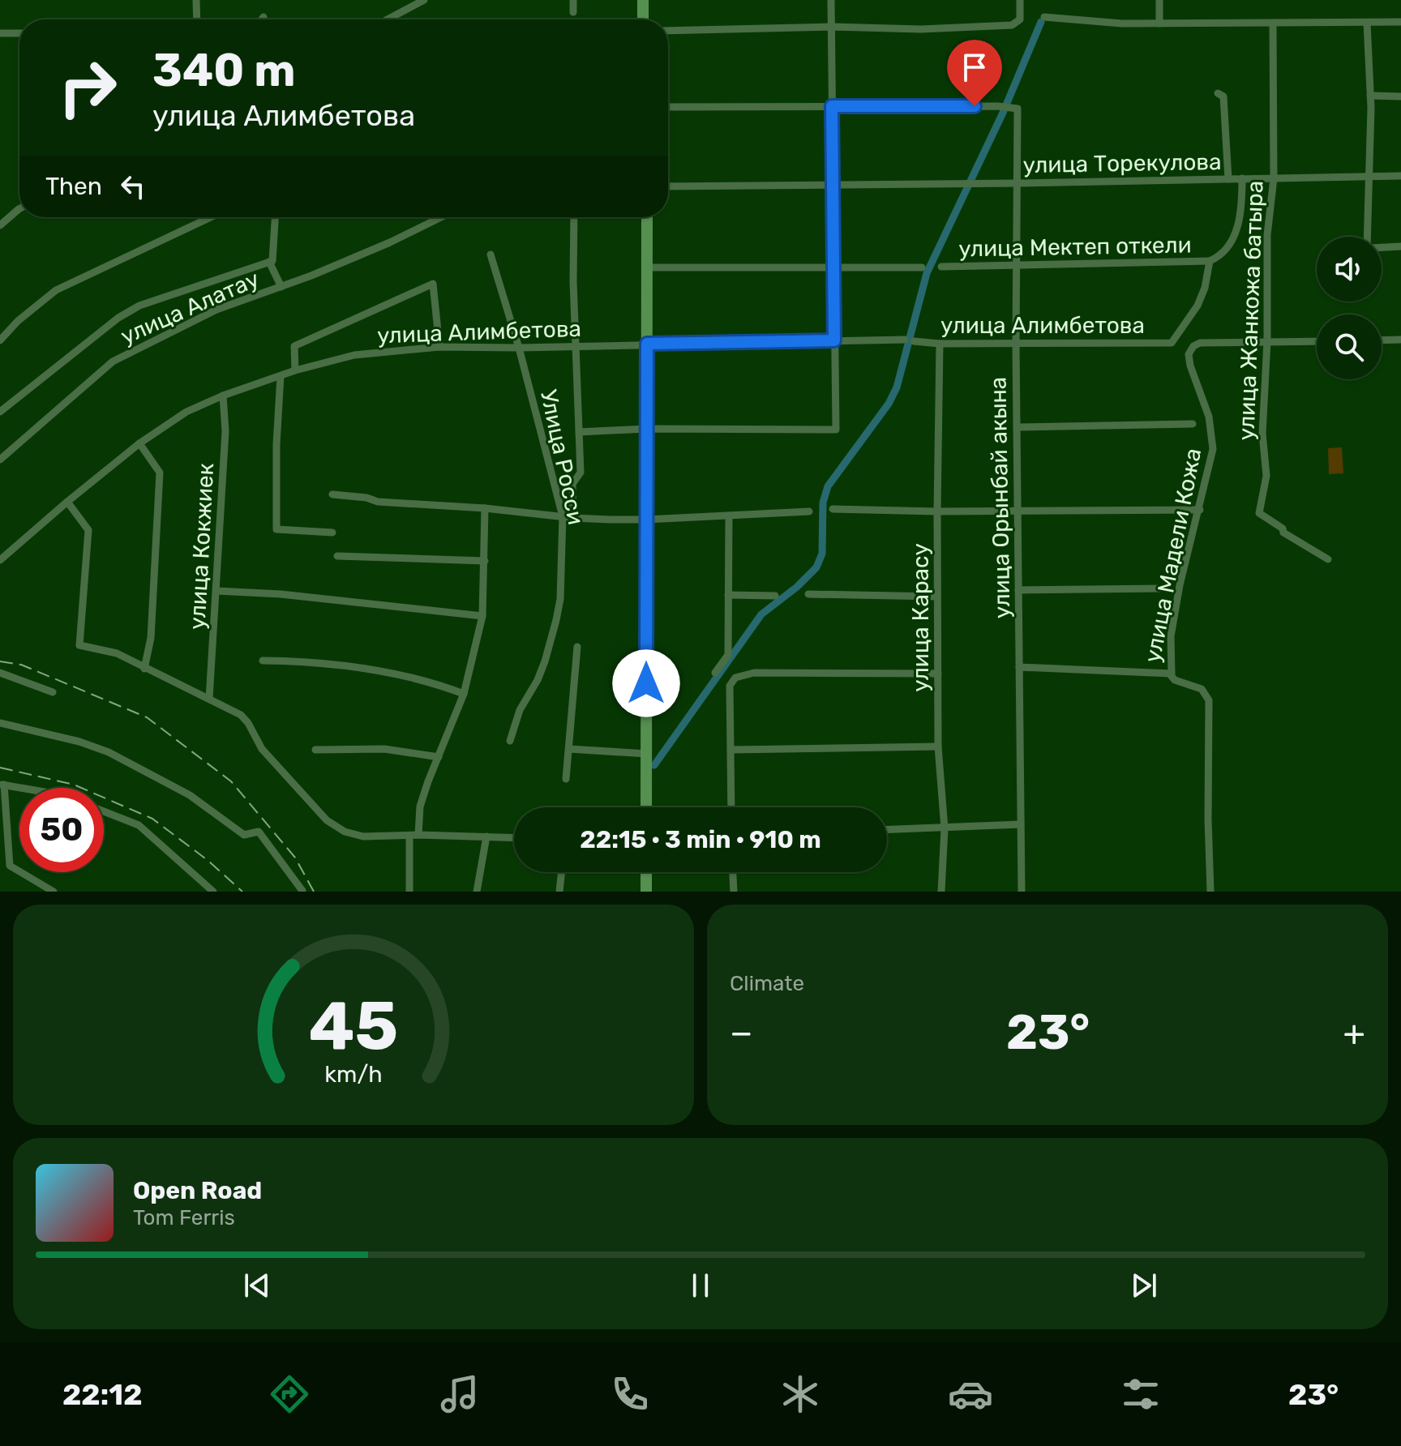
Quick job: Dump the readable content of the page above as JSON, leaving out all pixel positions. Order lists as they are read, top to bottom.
{
  "streets": {
    "street": [
      "улица Торекулова",
      "улица Мектеп откели",
      "улица Алатау",
      "улица Жанкожа батыра",
      "улица Алимбетова",
      "Улица Росси",
      "улица Орынбай акына",
      "улица Кокжиек",
      "улица Мадели Кожа",
      "улица Карасу"
    ]
  },
  "crossings": [
    ["улица Торекулова", "улица Жанкожа батыра"],
    ["улица Торекулова", "улица Орынбай акына"],
    ["улица Мектеп откели", "улица Алимбетова"],
    ["улица Мектеп откели", "улица Орынбай акына"],
    ["улица Жанкожа батыра", "улица Мадели Кожа"],
    ["улица Алимбетова", "Улица Росси"],
    ["улица Алимбетова", "улица Орынбай акына"],
    ["улица Алимбетова", "улица Кокжиек"],
    ["улица Алимбетова", "улица Карасу"],
    ["улица Орынбай акына", "улица Мадели Кожа"]
  ],
  "page": {
    "turn": ["340 m", "улица Алимбетова"],
    "then": "Then",
    "limit": "50",
    "trip": "22:15 · 3 min · 910 m",
    "tile": "Climate",
    "heat": ["−", "23°", "+"],
    "song": ["Open Road", "Tom Ferris"],
    "tabs": ["22:12", "23°"],
    "gauge": ["45", "km/h"]
  }
}
